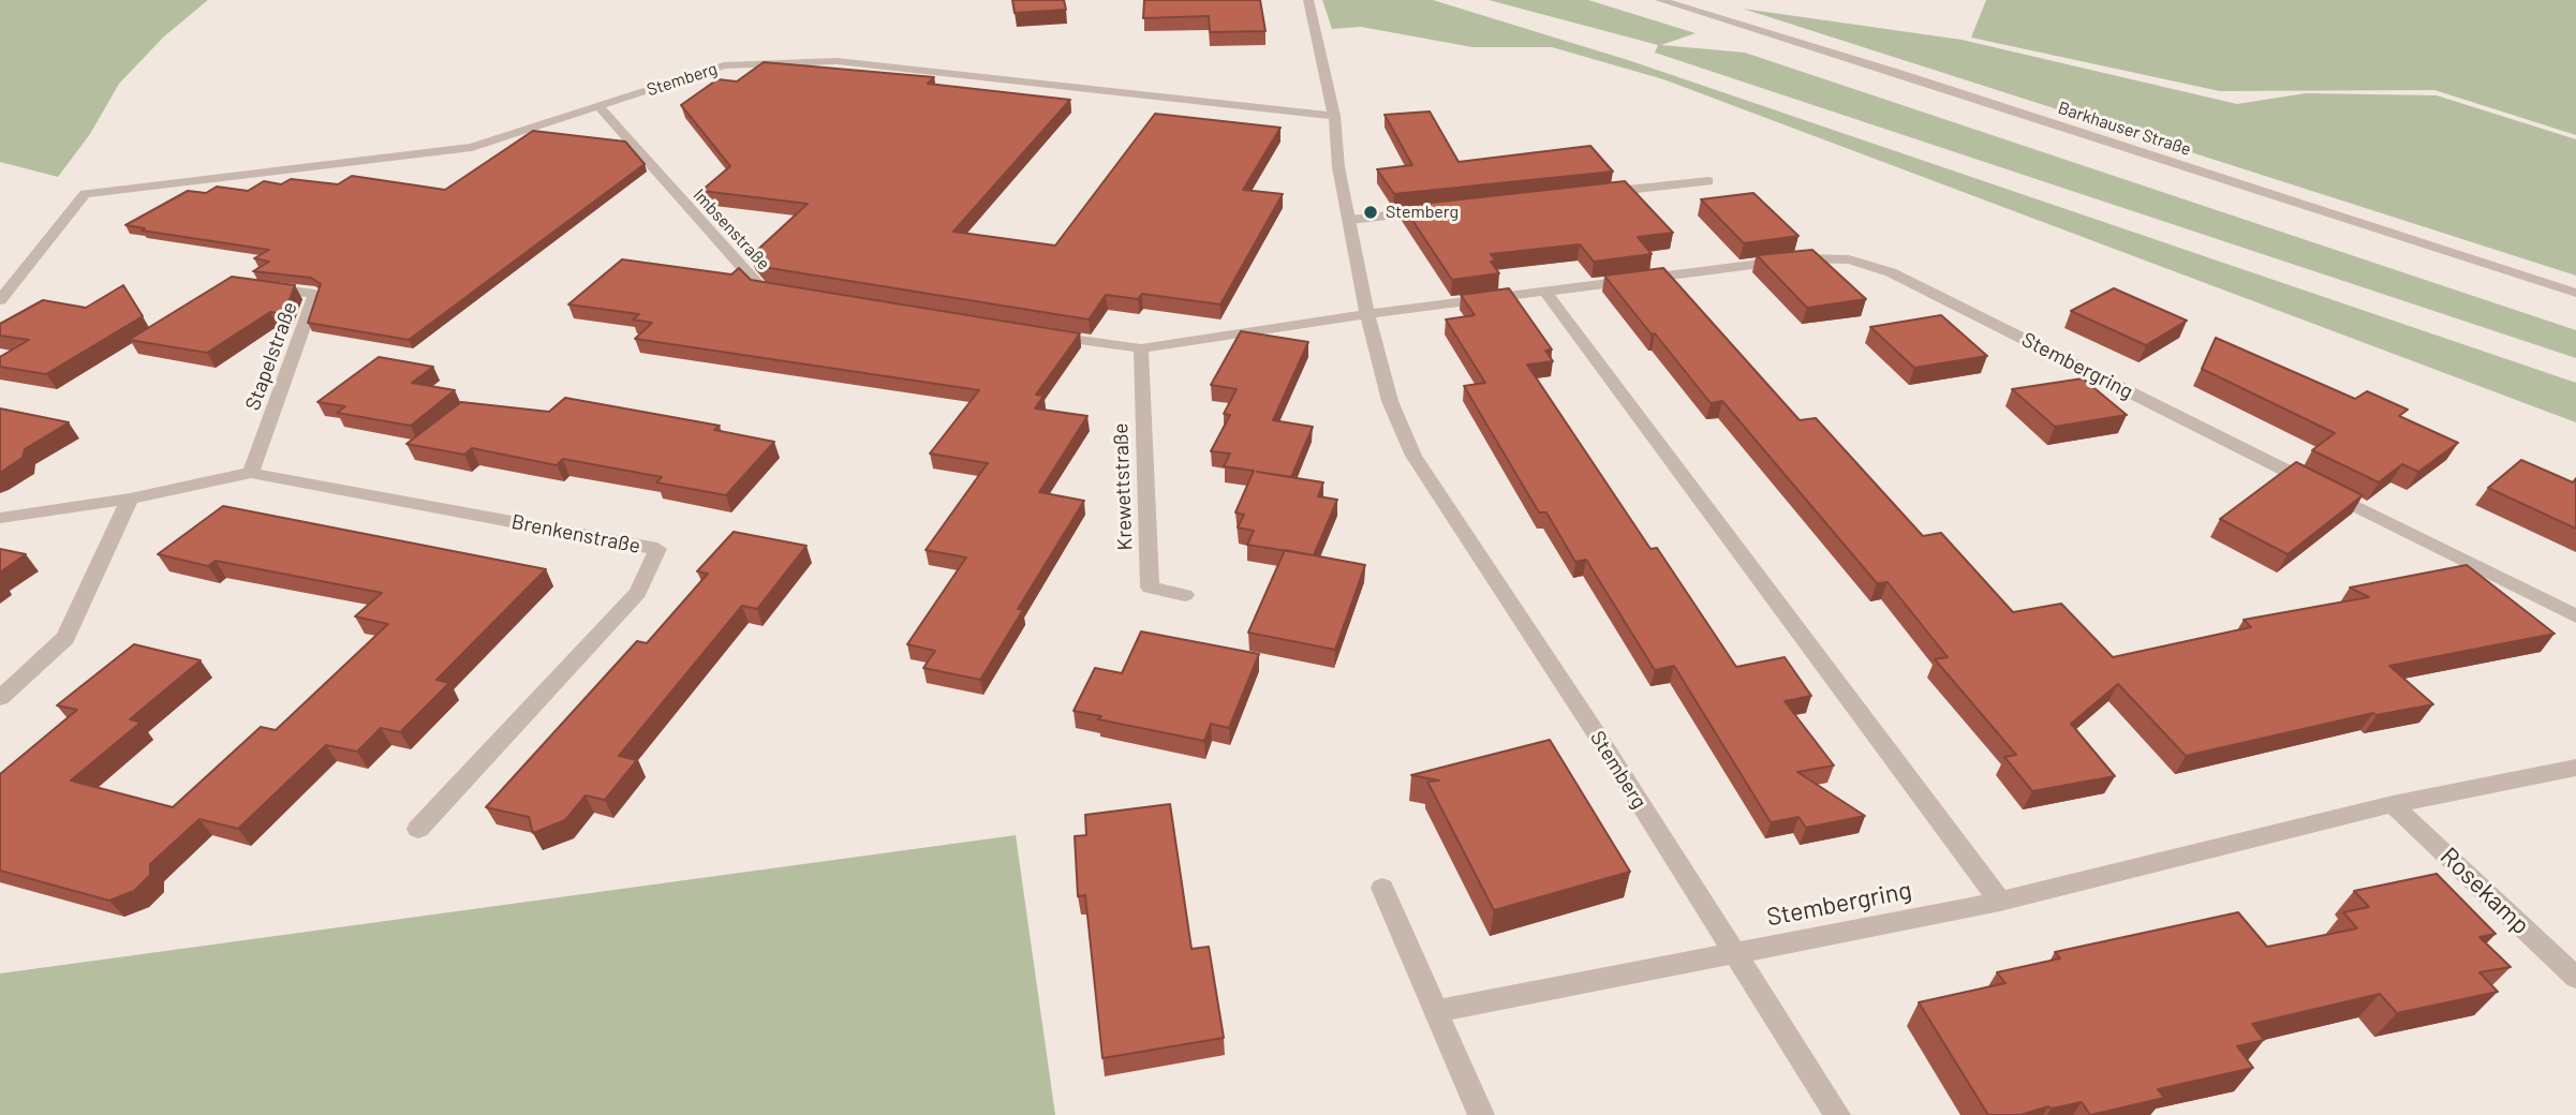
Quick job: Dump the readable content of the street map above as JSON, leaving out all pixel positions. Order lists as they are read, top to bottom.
{
  "streets": {
    "street": [
      "Stemberg",
      "Barkhauser Straße",
      "Imbsenstraße",
      "Stapelstraße",
      "Stembergring",
      "Krewettstraße",
      "Brenkenstraße",
      "Rosekamp"
    ]
  },
  "crossings": [
    ["Stemberg", "Imbsenstraße"],
    ["Stemberg", "Stembergring"],
    ["Stapelstraße", "Brenkenstraße"],
    ["Stembergring", "Rosekamp"]
  ],
  "places": ["Stemberg"]
}
